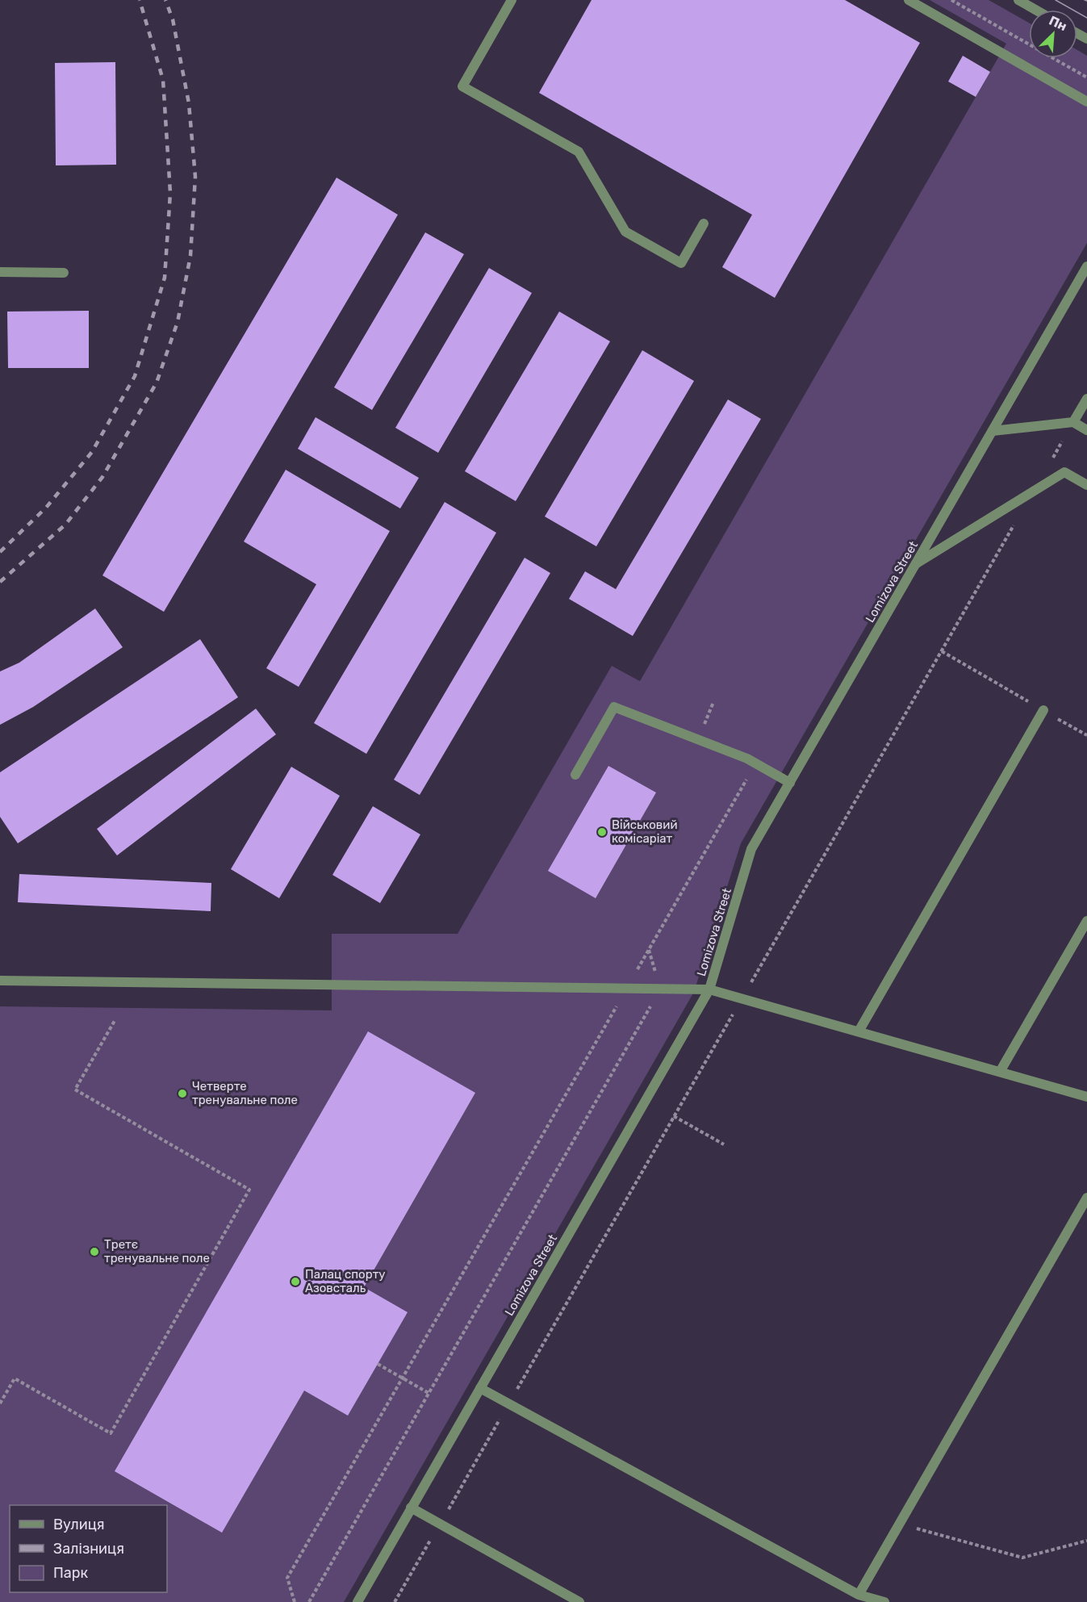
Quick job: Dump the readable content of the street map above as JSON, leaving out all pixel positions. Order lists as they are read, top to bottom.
{
  "streets": {
    "street": ["Lomizova Street"]
  },
  "places": [
    "Військовий комісаріат",
    "Четверте тренувальне поле",
    "Третє тренувальне поле",
    "Палац спорту Азовсталь"
  ],
  "legend": ["Вулиця", "Залізниця", "Парк"],
  "north": "top right"
}
